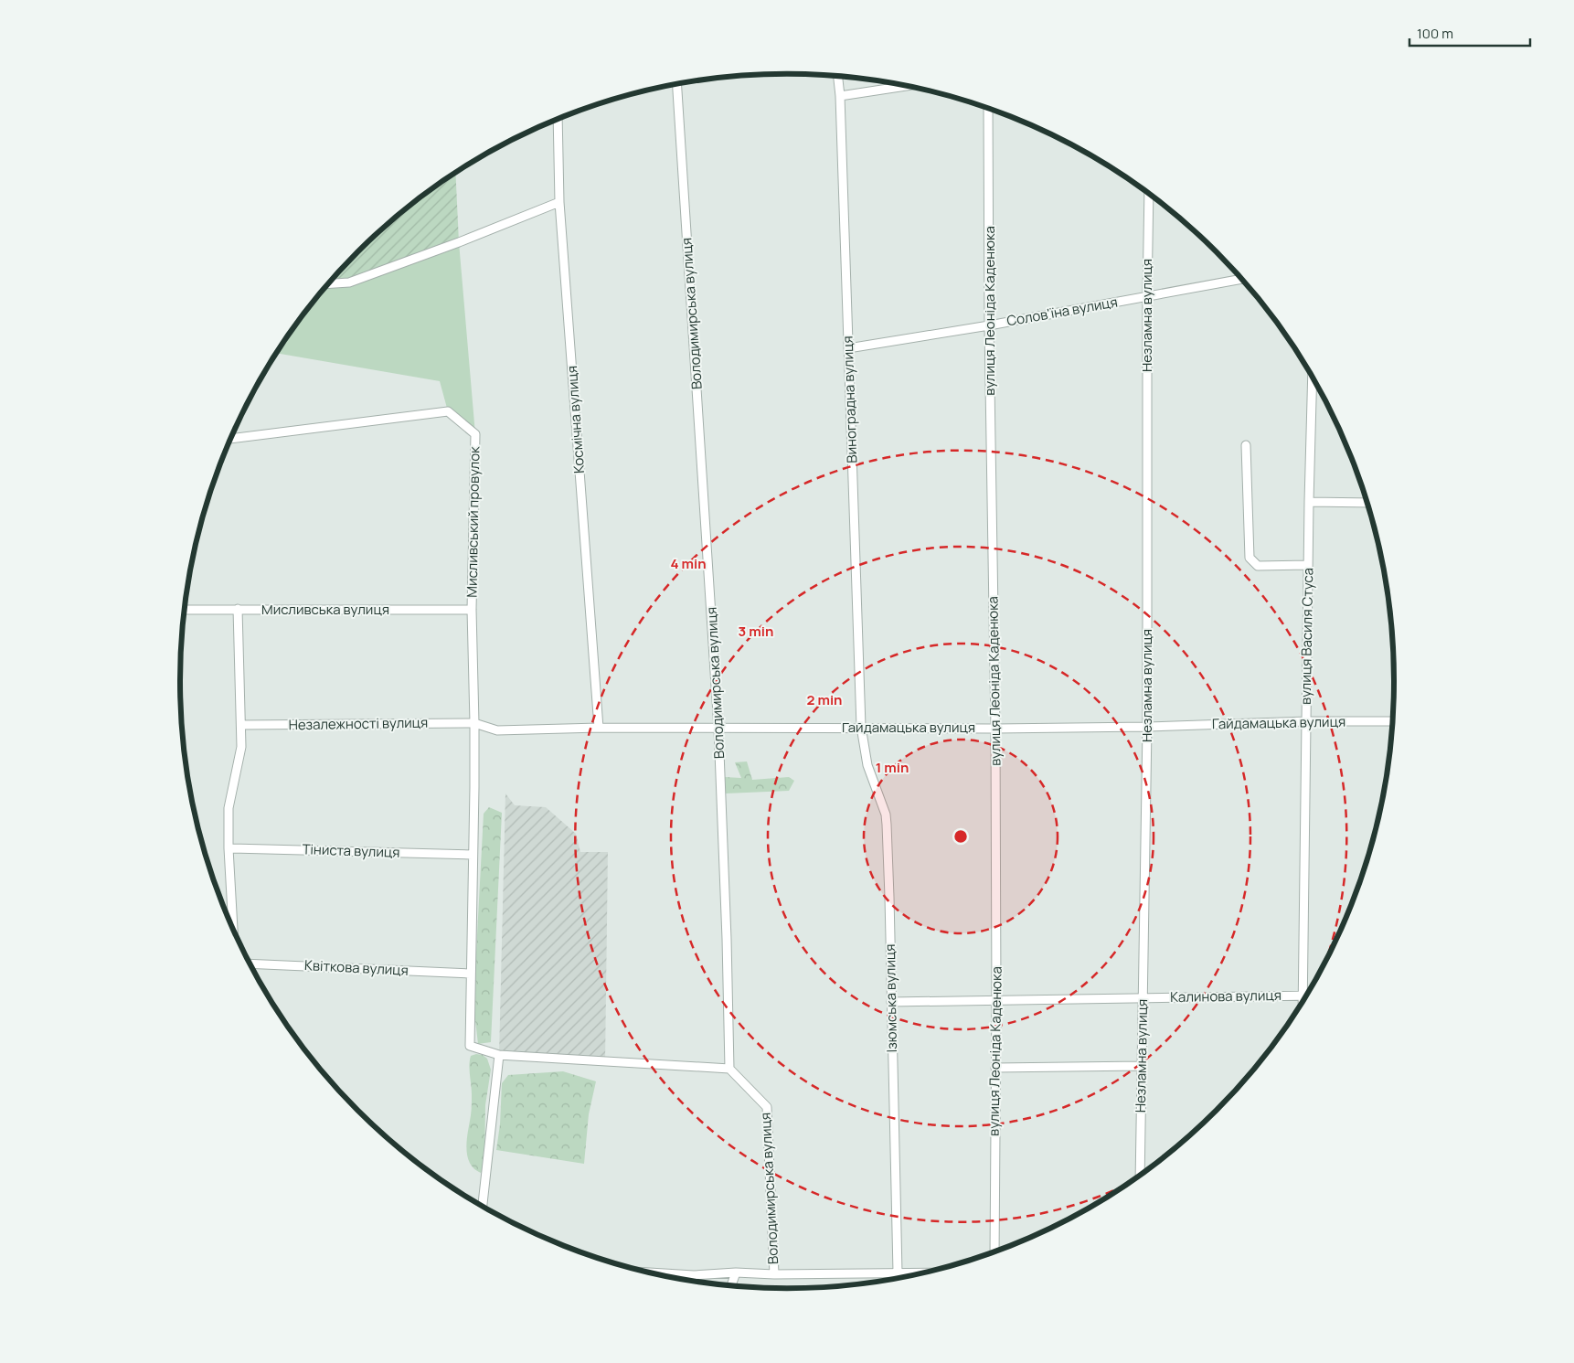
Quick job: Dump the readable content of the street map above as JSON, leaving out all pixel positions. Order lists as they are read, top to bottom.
{
  "streets": {
    "street": [
      "вулиця Леоніда Каденюка",
      "Солов'їна вулиця",
      "Володимирська вулиця",
      "Незламна вулиця",
      "Виноградна вулиця",
      "Космічна вулиця",
      "Мисливський провулок",
      "Мисливська вулиця",
      "вулиця Василя Стуса",
      "Гайдамацька вулиця",
      "Незалежності вулиця",
      "Тіниста вулиця",
      "Квіткова вулиця",
      "Калинова вулиця",
      "Ізюмська вулиця"
    ]
  },
  "crossings": [
    ["вулиця Леоніда Каденюка", "Солов'їна вулиця"],
    ["вулиця Леоніда Каденюка", "Гайдамацька вулиця"],
    ["вулиця Леоніда Каденюка", "Калинова вулиця"],
    ["Солов'їна вулиця", "Незламна вулиця"],
    ["Солов'їна вулиця", "Виноградна вулиця"],
    ["Володимирська вулиця", "Гайдамацька вулиця"],
    ["Незламна вулиця", "Гайдамацька вулиця"],
    ["Незламна вулиця", "Калинова вулиця"],
    ["Виноградна вулиця", "Гайдамацька вулиця"],
    ["Виноградна вулиця", "Ізюмська вулиця"],
    ["Космічна вулиця", "Гайдамацька вулиця"],
    ["Мисливський провулок", "Мисливська вулиця"],
    ["Мисливський провулок", "Гайдамацька вулиця"],
    ["Мисливський провулок", "Незалежності вулиця"],
    ["Мисливський провулок", "Тіниста вулиця"],
    ["Мисливський провулок", "Квіткова вулиця"],
    ["вулиця Василя Стуса", "Гайдамацька вулиця"],
    ["вулиця Василя Стуса", "Калинова вулиця"],
    ["Гайдамацька вулиця", "Незалежності вулиця"],
    ["Гайдамацька вулиця", "Ізюмська вулиця"],
    ["Калинова вулиця", "Ізюмська вулиця"]
  ],
  "scale_bar": "100 m",
  "rings": [
    "4 min",
    "3 min",
    "2 min",
    "1 min"
  ]
}
